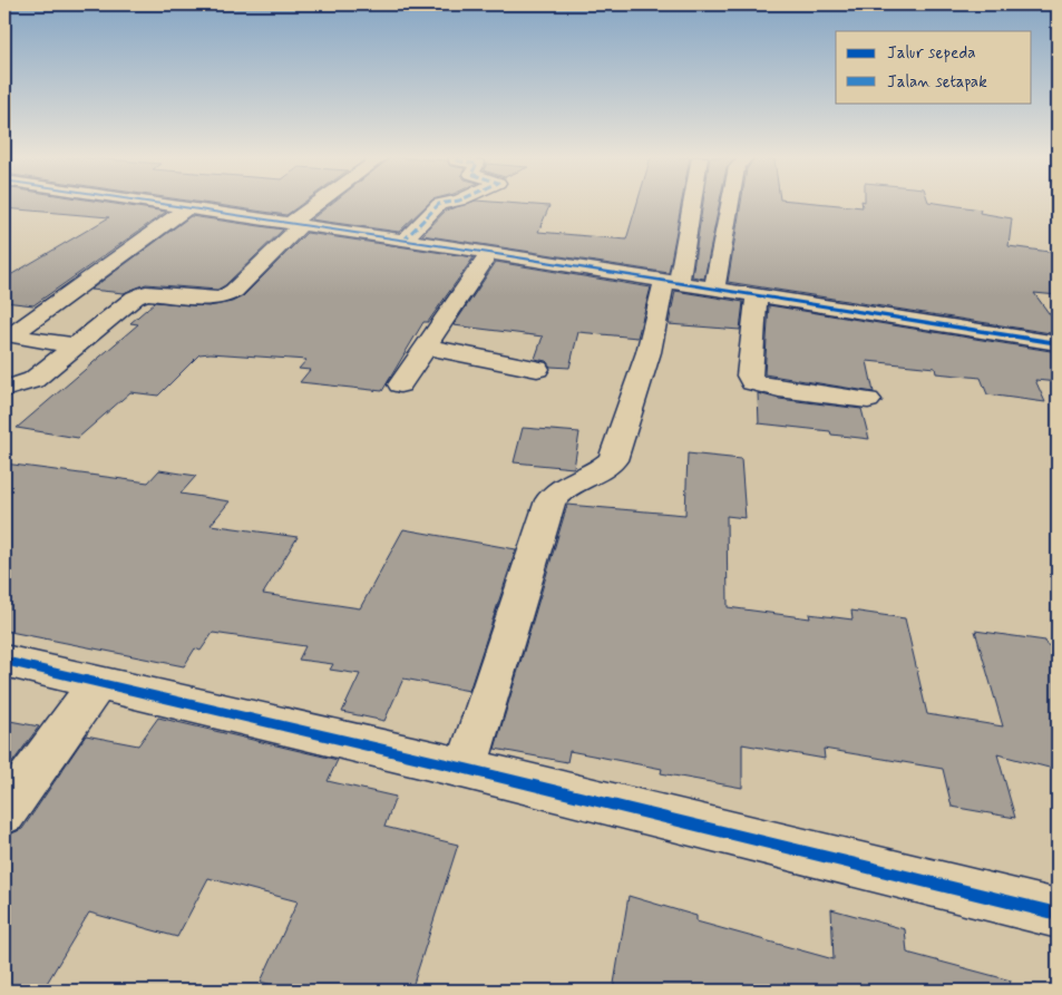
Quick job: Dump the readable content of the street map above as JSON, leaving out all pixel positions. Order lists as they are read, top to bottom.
{
  "legend": ["Jalur sepeda", "Jalan setapak"]
}
